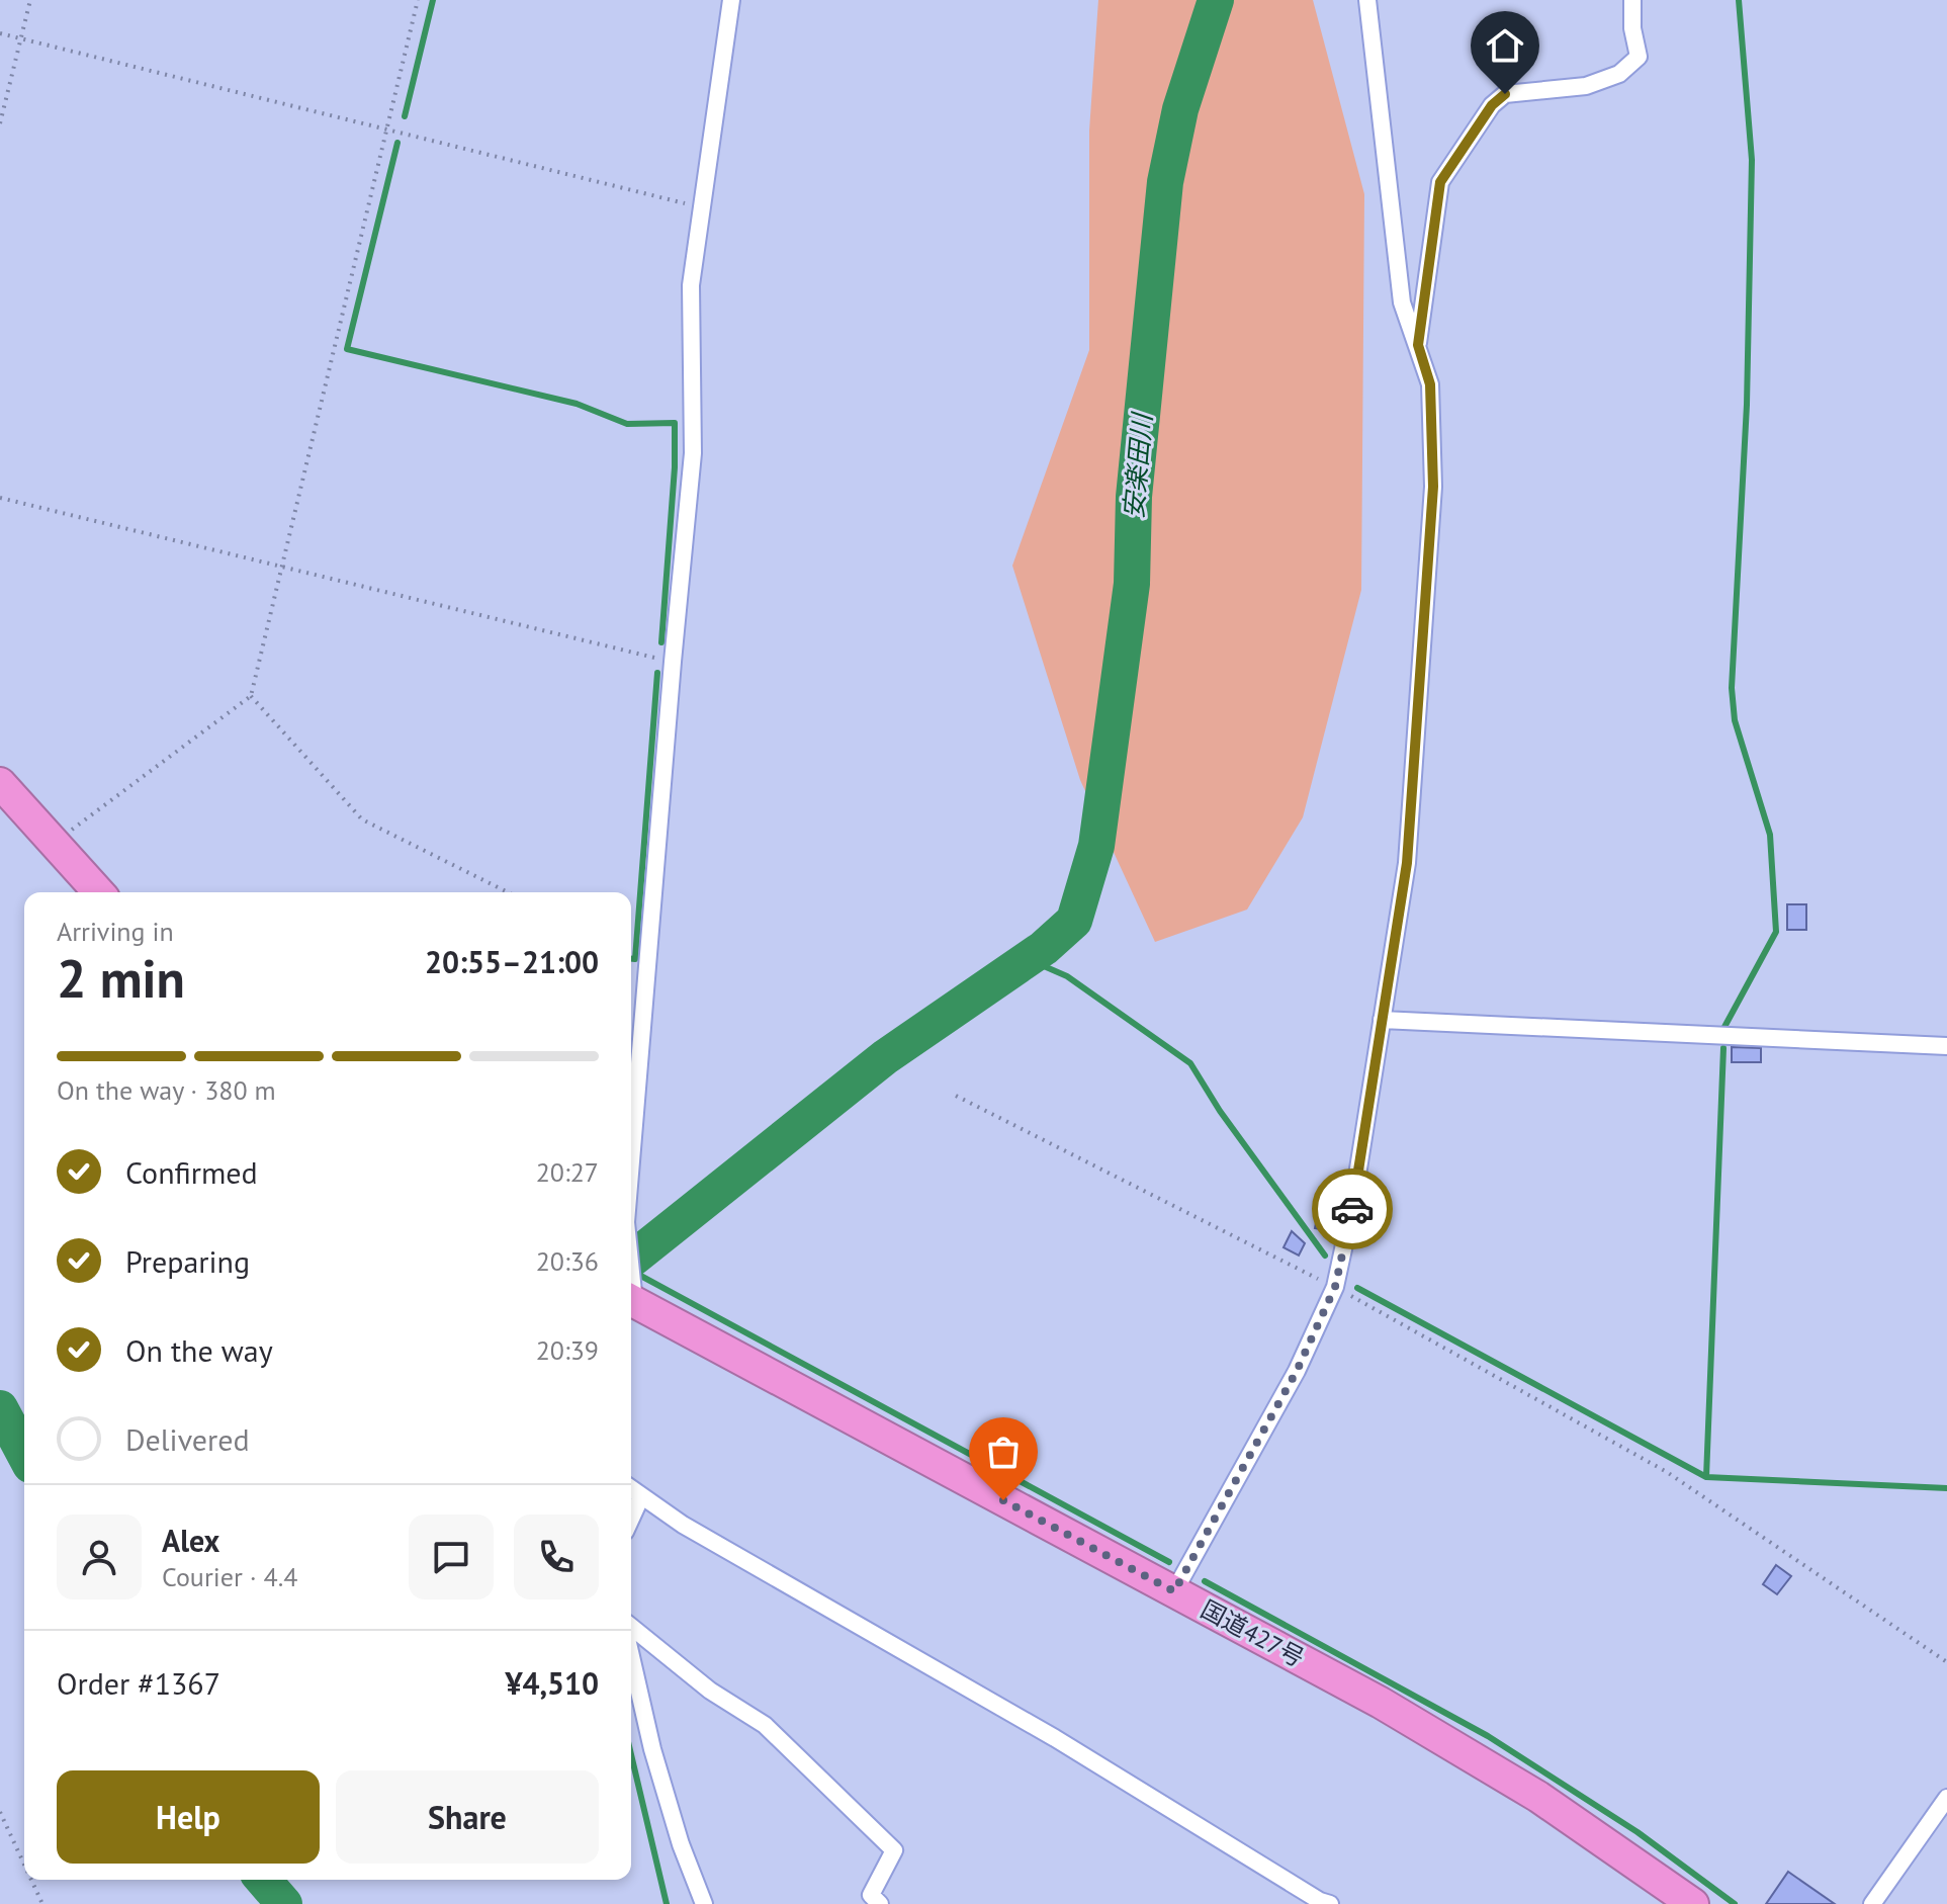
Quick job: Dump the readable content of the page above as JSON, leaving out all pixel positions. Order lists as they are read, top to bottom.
{
  "streets": {
    "highway": ["国道427号"]
  },
  "water": ["安楽田川"],
  "page": {
    "heading": ["2 min", "Arriving in", "20:55–21:00"],
    "panel": [
      "Alex",
      "Courier · 4.4",
      "Order #1367",
      "¥4,510"
    ],
    "bar": "On the way · 380 m",
    "list": [
      ["Confirmed", "20:27"],
      ["Preparing", "20:36"],
      ["On the way", "20:39"],
      "Delivered"
    ],
    "buttons": ["Help", "Share"]
  }
}
